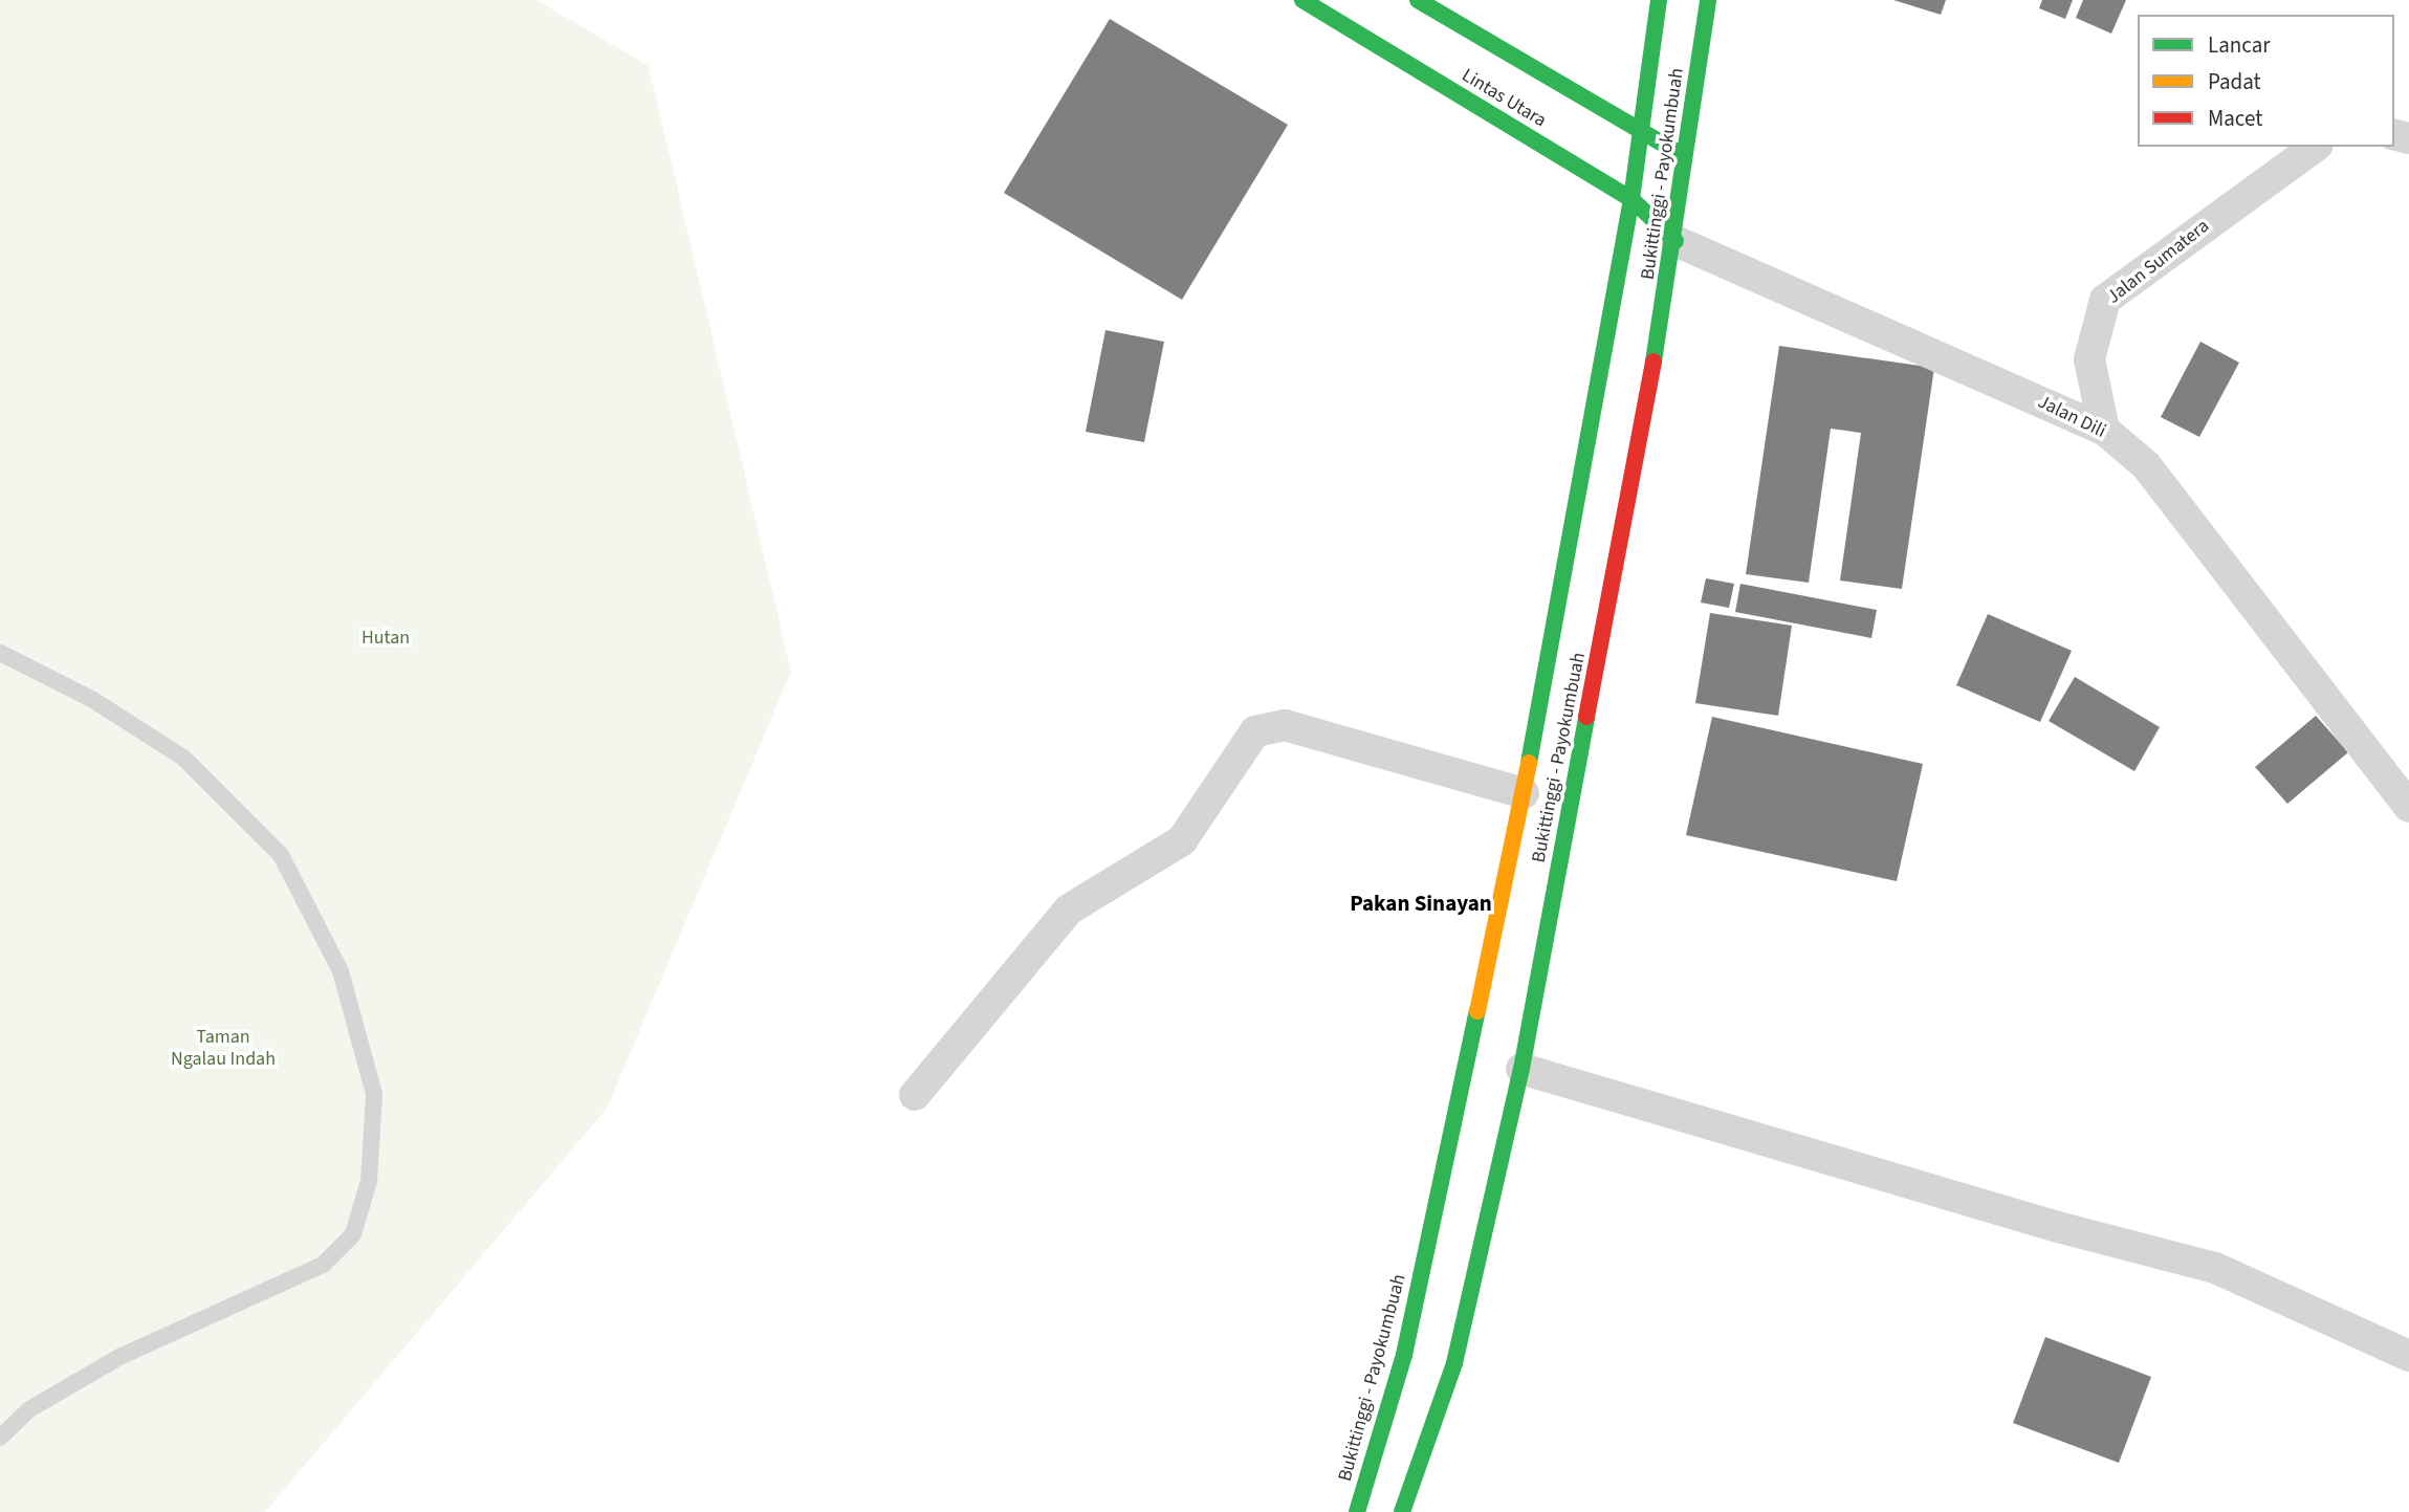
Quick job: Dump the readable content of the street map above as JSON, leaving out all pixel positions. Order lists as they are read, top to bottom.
{
  "streets": {
    "main road": ["Lintas Utara", "Bukittinggi - Payokumbuah"],
    "street": ["Jalan Sumatera", "Jalan Dili"]
  },
  "crossings": [
    ["Lintas Utara", "Bukittinggi - Payokumbuah"],
    ["Lintas Utara", "Jalan Dili"],
    ["Bukittinggi - Payokumbuah", "Jalan Dili"],
    ["Jalan Sumatera", "Jalan Dili"]
  ],
  "districts": ["Pakan Sinayan"],
  "parks": ["Hutan", "Taman Ngalau Indah"],
  "legend": ["Lancar", "Padat", "Macet"]
}
